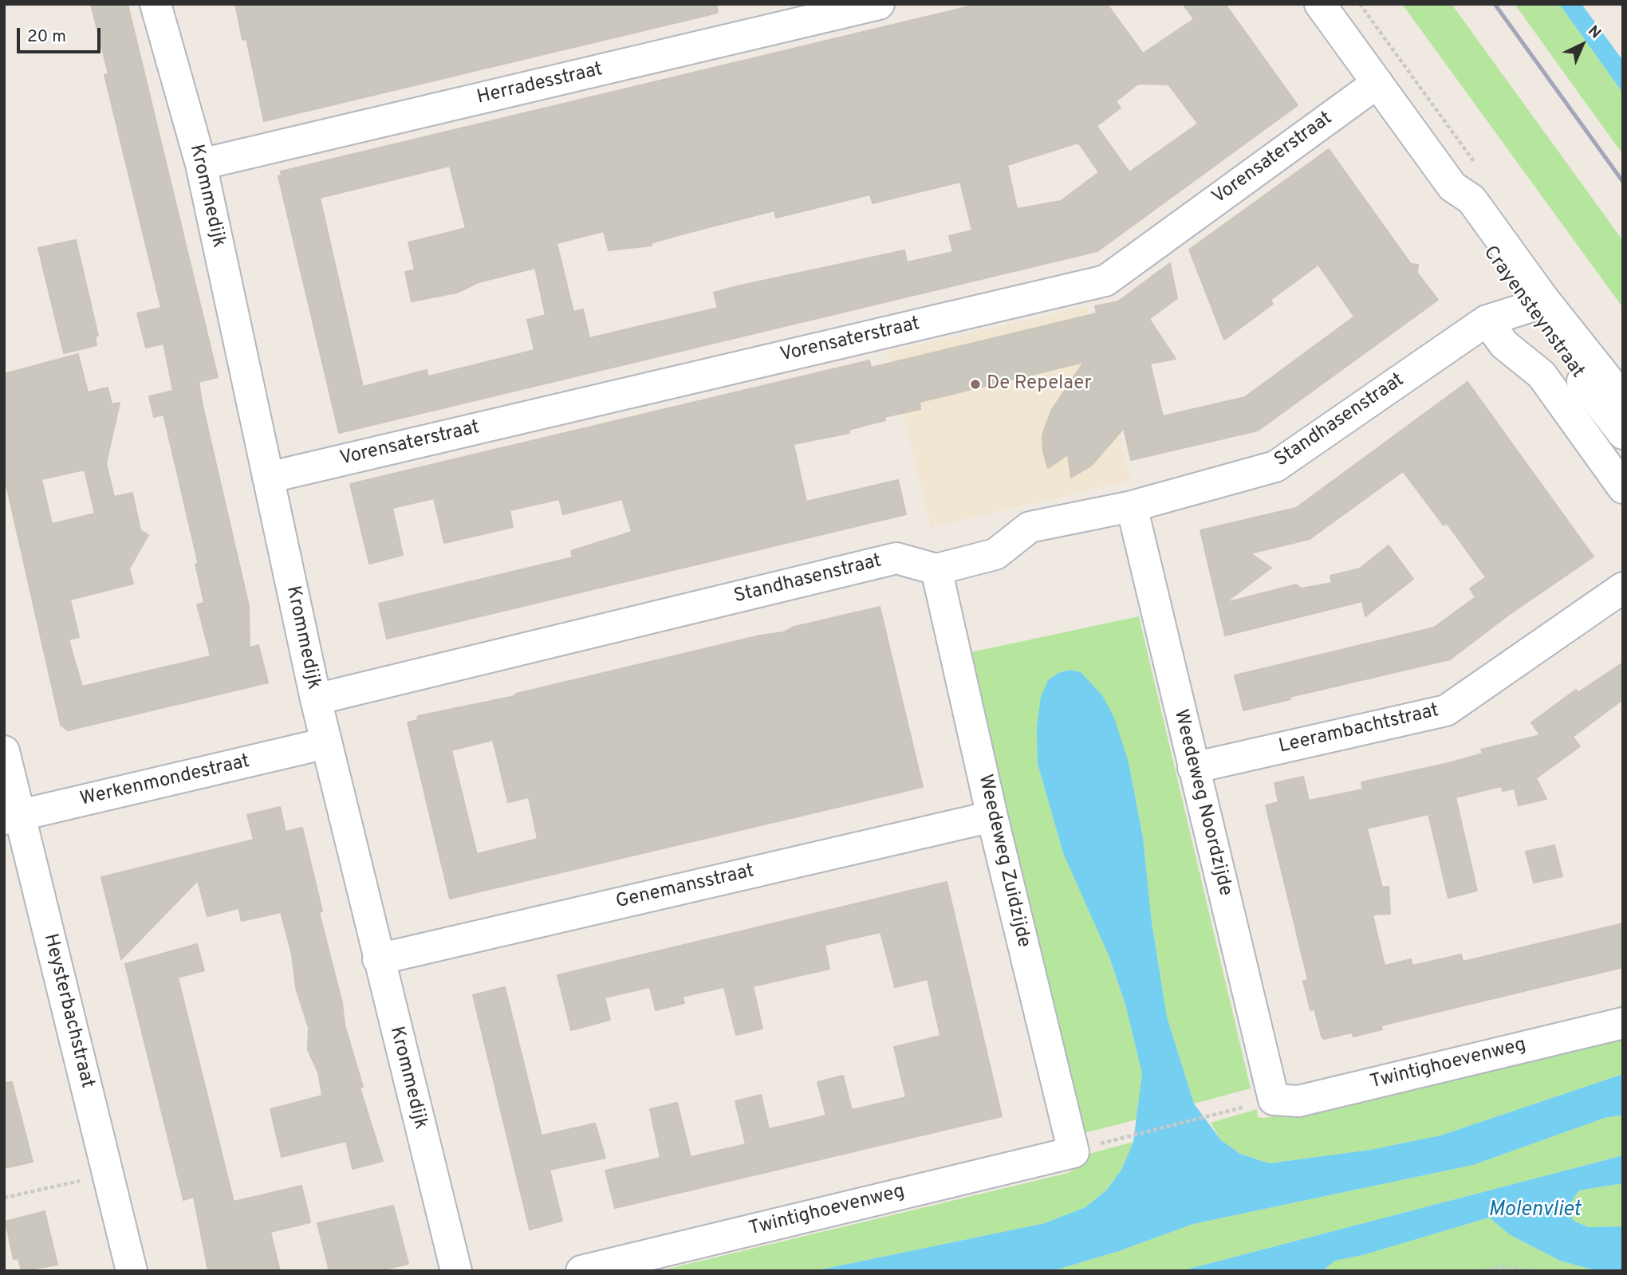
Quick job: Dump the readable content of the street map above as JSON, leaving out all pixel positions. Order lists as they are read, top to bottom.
{
  "streets": {
    "street": [
      "Herradesstraat",
      "Vorensaterstraat",
      "Krommedijk",
      "Crayensteynstraat",
      "Standhasenstraat",
      "Leerambachtstraat",
      "Werkenmondestraat",
      "Weedeweg Noordzijde",
      "Weedeweg Zuidzijde",
      "Genemansstraat",
      "Heysterbachstraat",
      "Twintighoevenweg"
    ]
  },
  "crossings": [
    ["Herradesstraat", "Krommedijk"],
    ["Vorensaterstraat", "Krommedijk"],
    ["Vorensaterstraat", "Crayensteynstraat"],
    ["Krommedijk", "Standhasenstraat"],
    ["Krommedijk", "Werkenmondestraat"],
    ["Krommedijk", "Genemansstraat"],
    ["Crayensteynstraat", "Standhasenstraat"],
    ["Standhasenstraat", "Weedeweg Noordzijde"],
    ["Standhasenstraat", "Weedeweg Zuidzijde"],
    ["Leerambachtstraat", "Weedeweg Noordzijde"],
    ["Werkenmondestraat", "Heysterbachstraat"],
    ["Weedeweg Noordzijde", "Twintighoevenweg"],
    ["Weedeweg Zuidzijde", "Genemansstraat"],
    ["Weedeweg Zuidzijde", "Twintighoevenweg"]
  ],
  "water": ["Molenvliet"],
  "places": ["De Repelaer"],
  "scale_bar": "20 m",
  "north": "top right"
}
